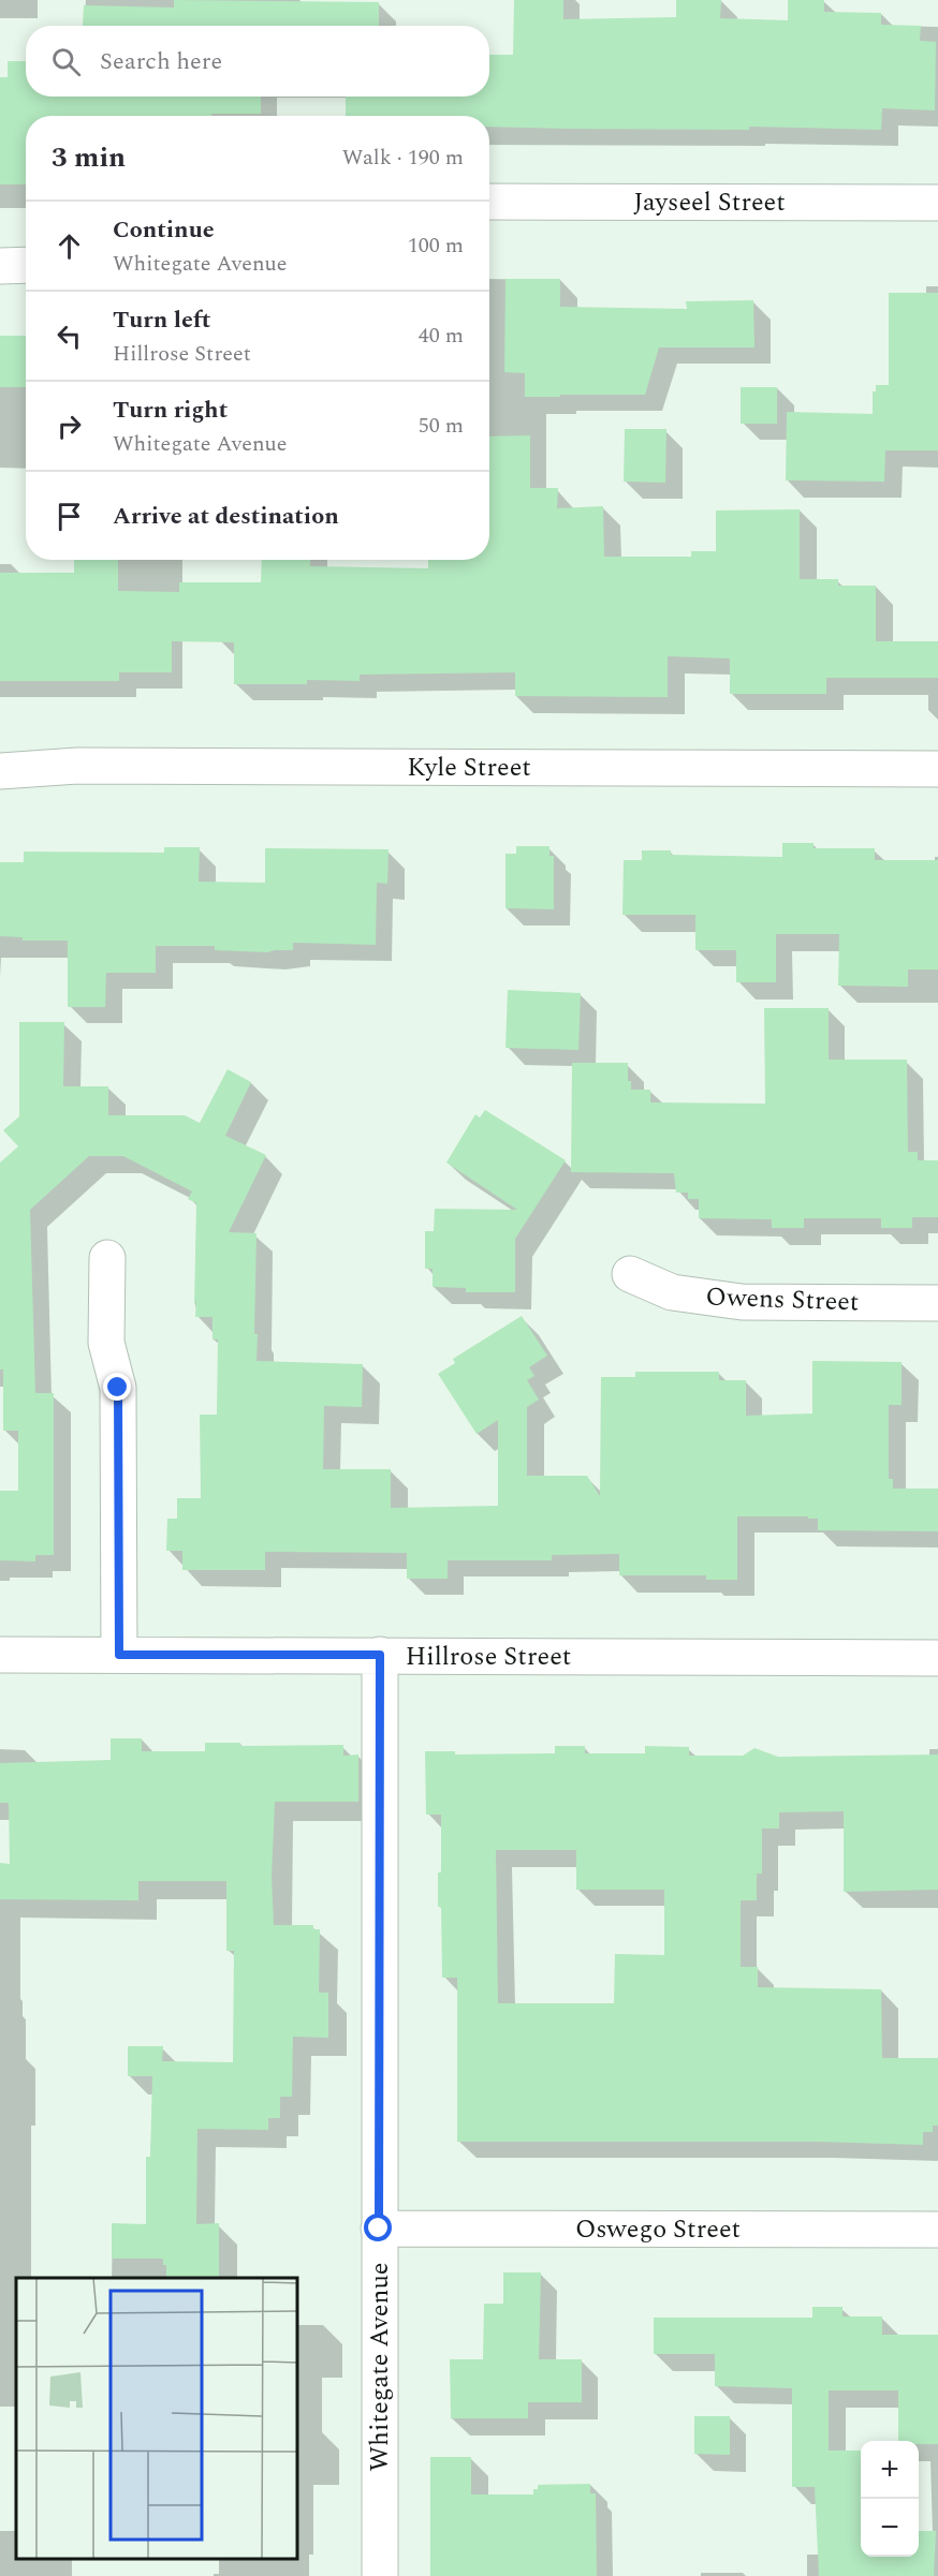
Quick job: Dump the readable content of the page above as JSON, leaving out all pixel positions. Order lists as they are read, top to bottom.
{
  "streets": {
    "street": [
      "Jayseel Street",
      "Kyle Street",
      "Owens Street",
      "Hillrose Street",
      "Oswego Street",
      "Whitegate Avenue"
    ]
  },
  "crossings": [
    ["Hillrose Street", "Whitegate Avenue"],
    ["Oswego Street", "Whitegate Avenue"]
  ],
  "page": {
    "search": "Search here",
    "heading": ["3 min", "Walk · 190 m"],
    "list": [
      ["Continue", "Whitegate Avenue", "100 m"],
      ["Turn left", "Hillrose Street", "40 m"],
      ["Turn right", "Whitegate Avenue", "50 m"],
      "Arrive at destination"
    ],
    "map_buttons": ["+", "−"]
  }
}
